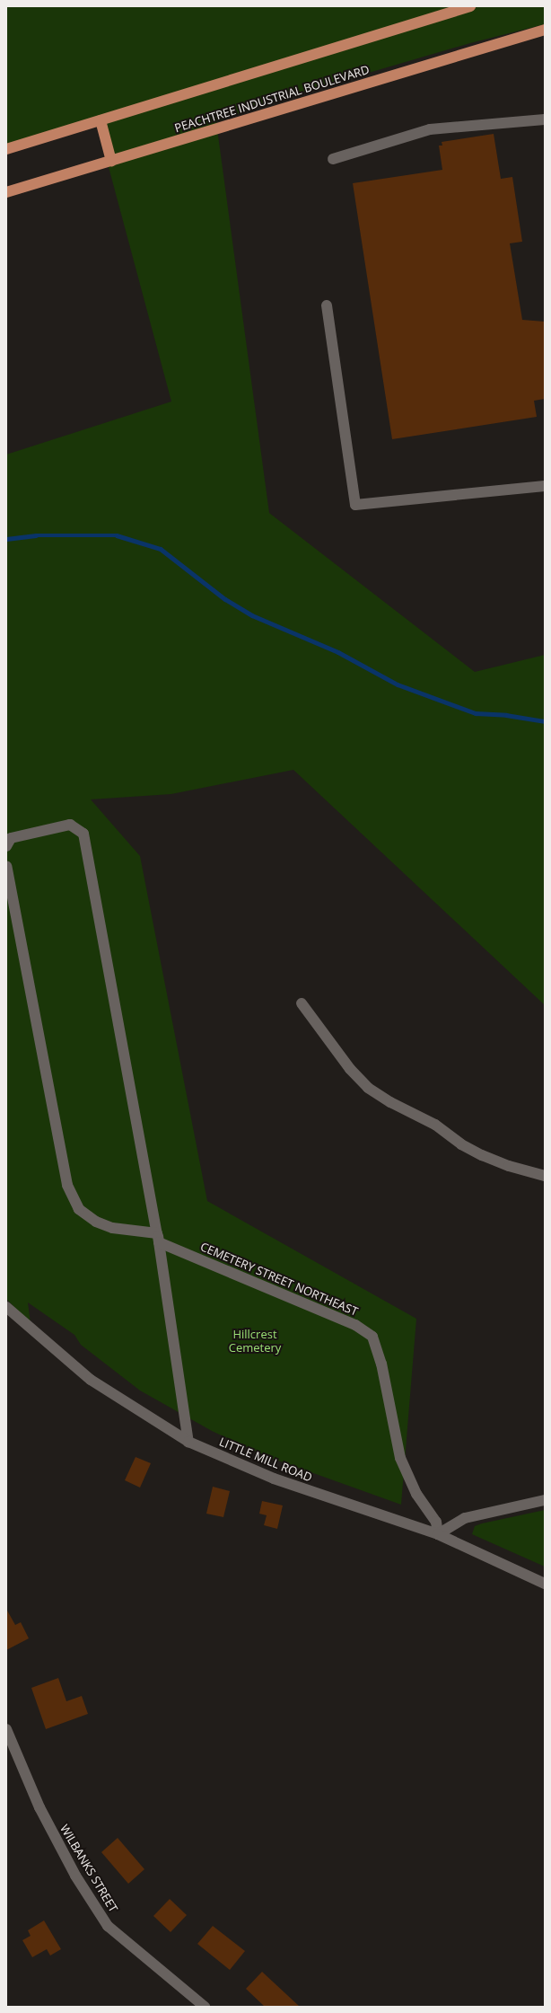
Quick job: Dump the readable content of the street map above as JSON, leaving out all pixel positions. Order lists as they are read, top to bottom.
{
  "streets": {
    "main road": ["PEACHTREE INDUSTRIAL BOULEVARD"],
    "street": ["CEMETERY STREET NORTHEAST", "LITTLE MILL ROAD", "WILBANKS STREET"]
  },
  "crossings": [
    ["CEMETERY STREET NORTHEAST", "LITTLE MILL ROAD"]
  ],
  "parks": ["Hillcrest Cemetery"]
}
